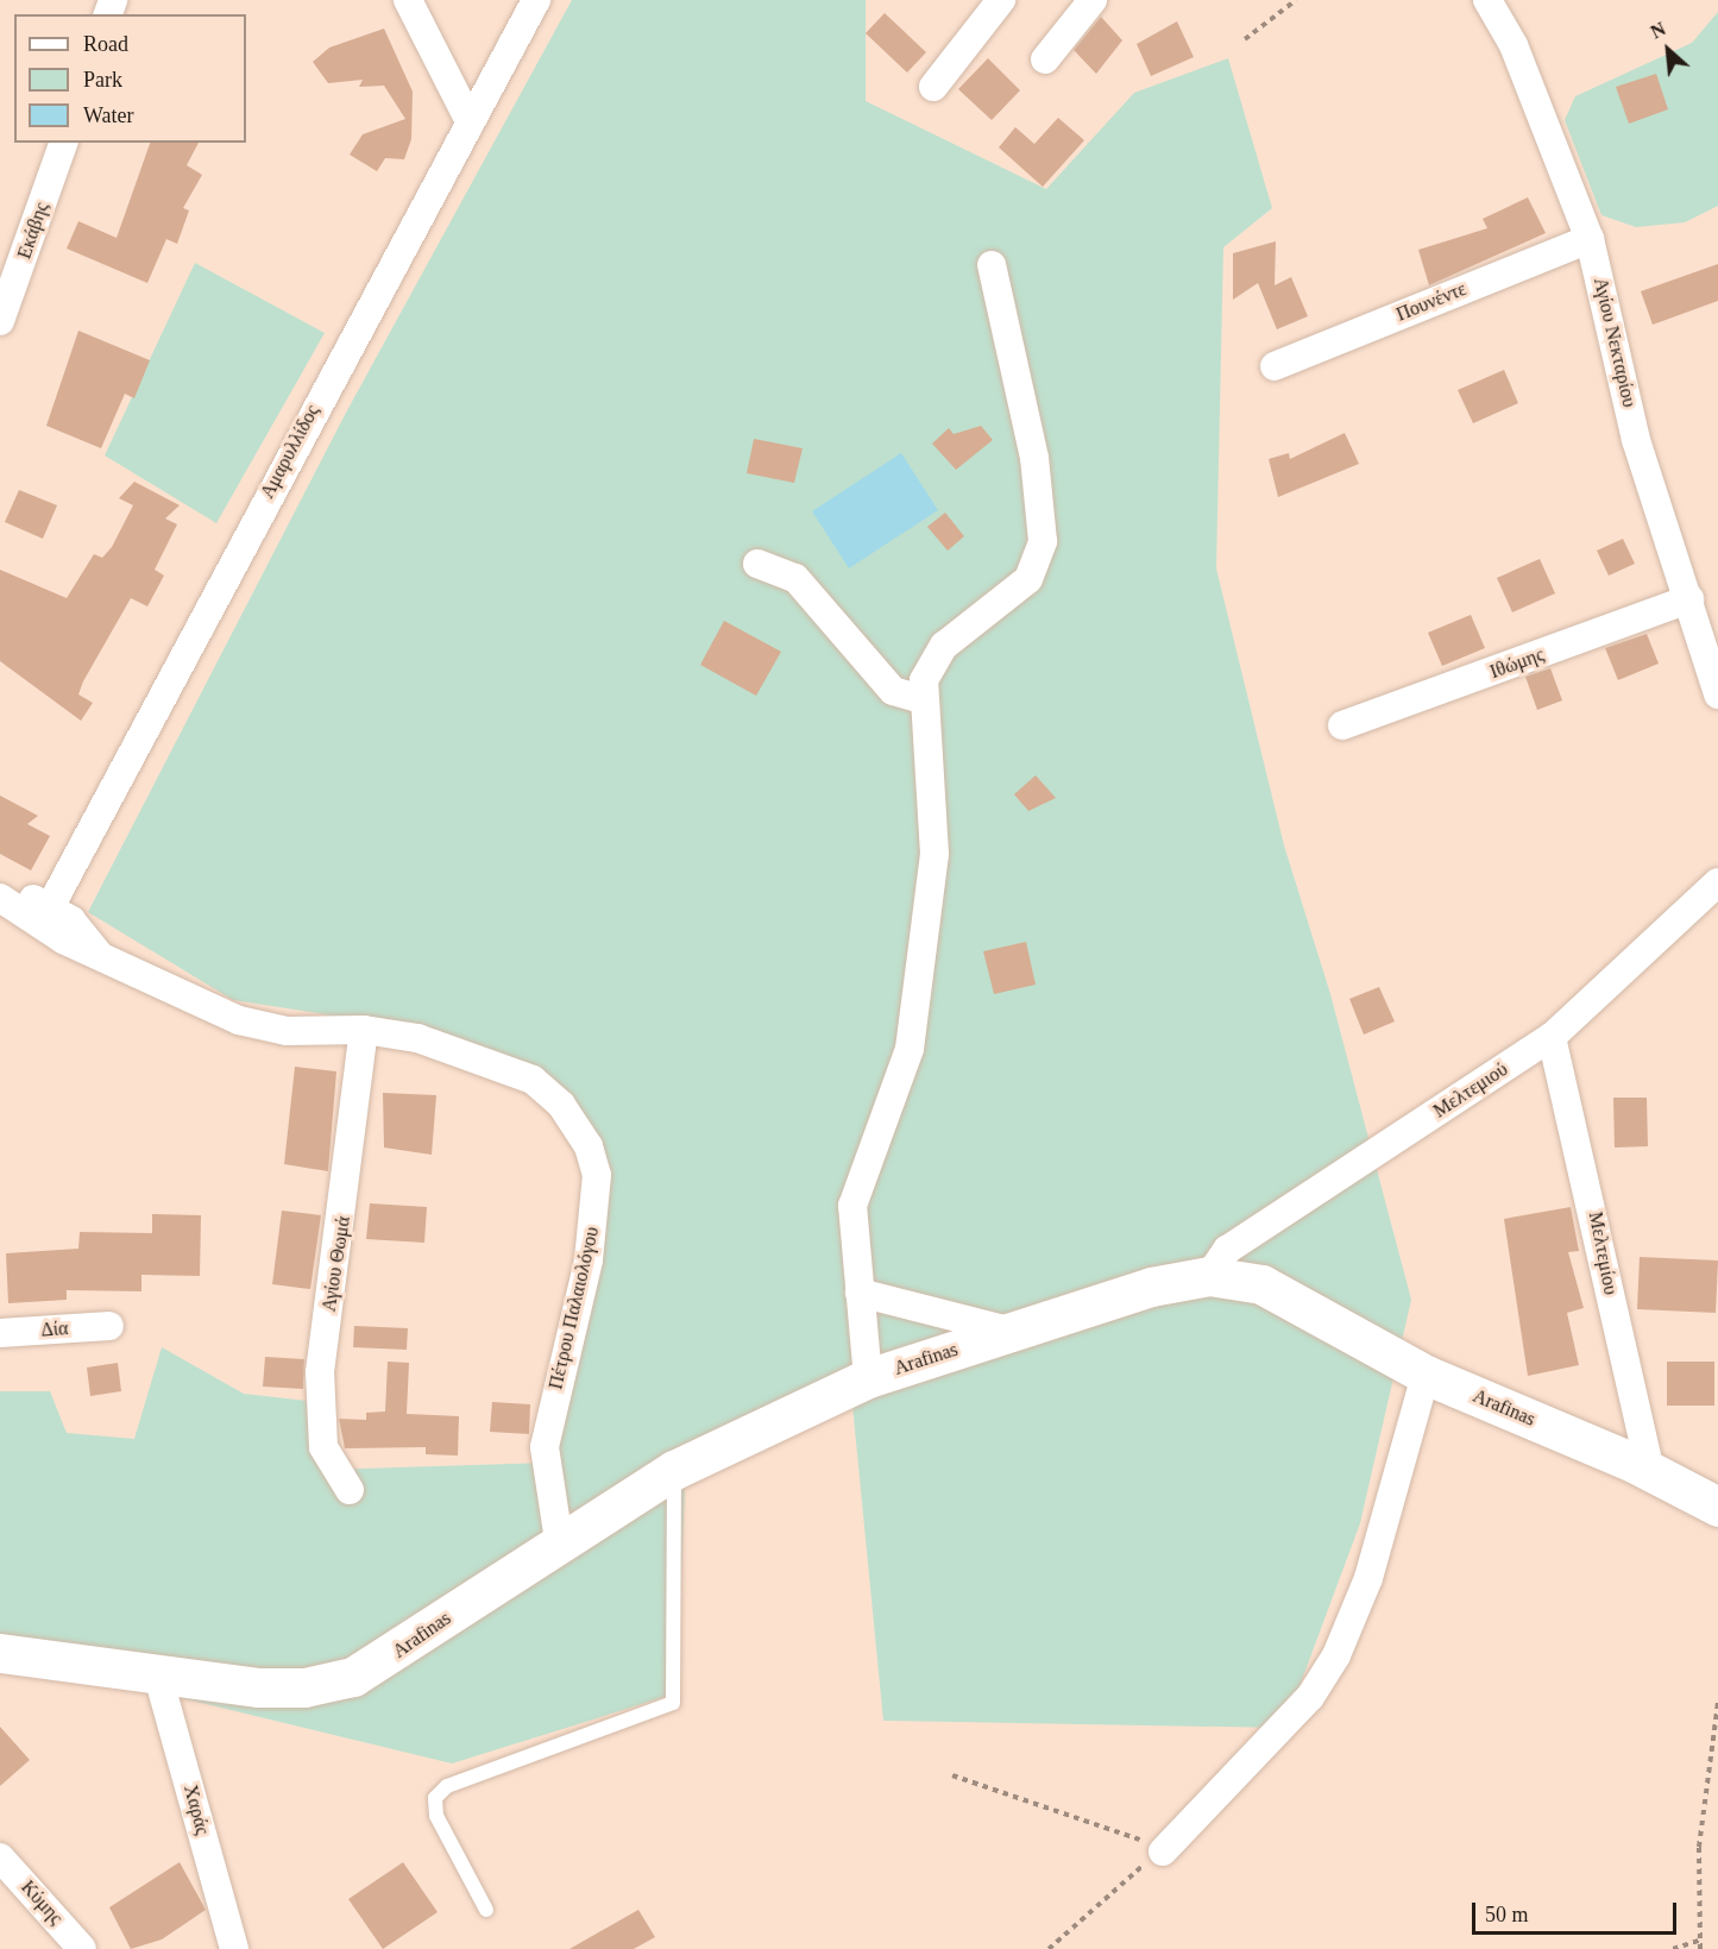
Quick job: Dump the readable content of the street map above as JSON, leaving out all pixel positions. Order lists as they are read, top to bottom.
{
  "streets": {
    "main road": ["Arafinas"],
    "street": [
      "Εκάβης",
      "Πουνέντε",
      "Αγίου Νεκταρίου",
      "Αμαρυλλίδος",
      "Ιθώμης",
      "Μελτεμιού",
      "Μελτεμίου",
      "Αγίου Θωμά",
      "Πέτρου Παλαιολόγου",
      "Δία",
      "Χαράς",
      "Κύμης"
    ]
  },
  "crossings": [
    ["Πουνέντε", "Αγίου Νεκταρίου"],
    ["Αγίου Νεκταρίου", "Ιθώμης"],
    ["Μελτεμιού", "Μελτεμίου"],
    ["Μελτεμιού", "Arafinas"],
    ["Μελτεμίου", "Arafinas"],
    ["Αγίου Θωμά", "Πέτρου Παλαιολόγου"],
    ["Πέτρου Παλαιολόγου", "Arafinas"],
    ["Arafinas", "Χαράς"]
  ],
  "legend": ["Road", "Park", "Water"],
  "scale_bar": "50 m",
  "north": "top left"
}
